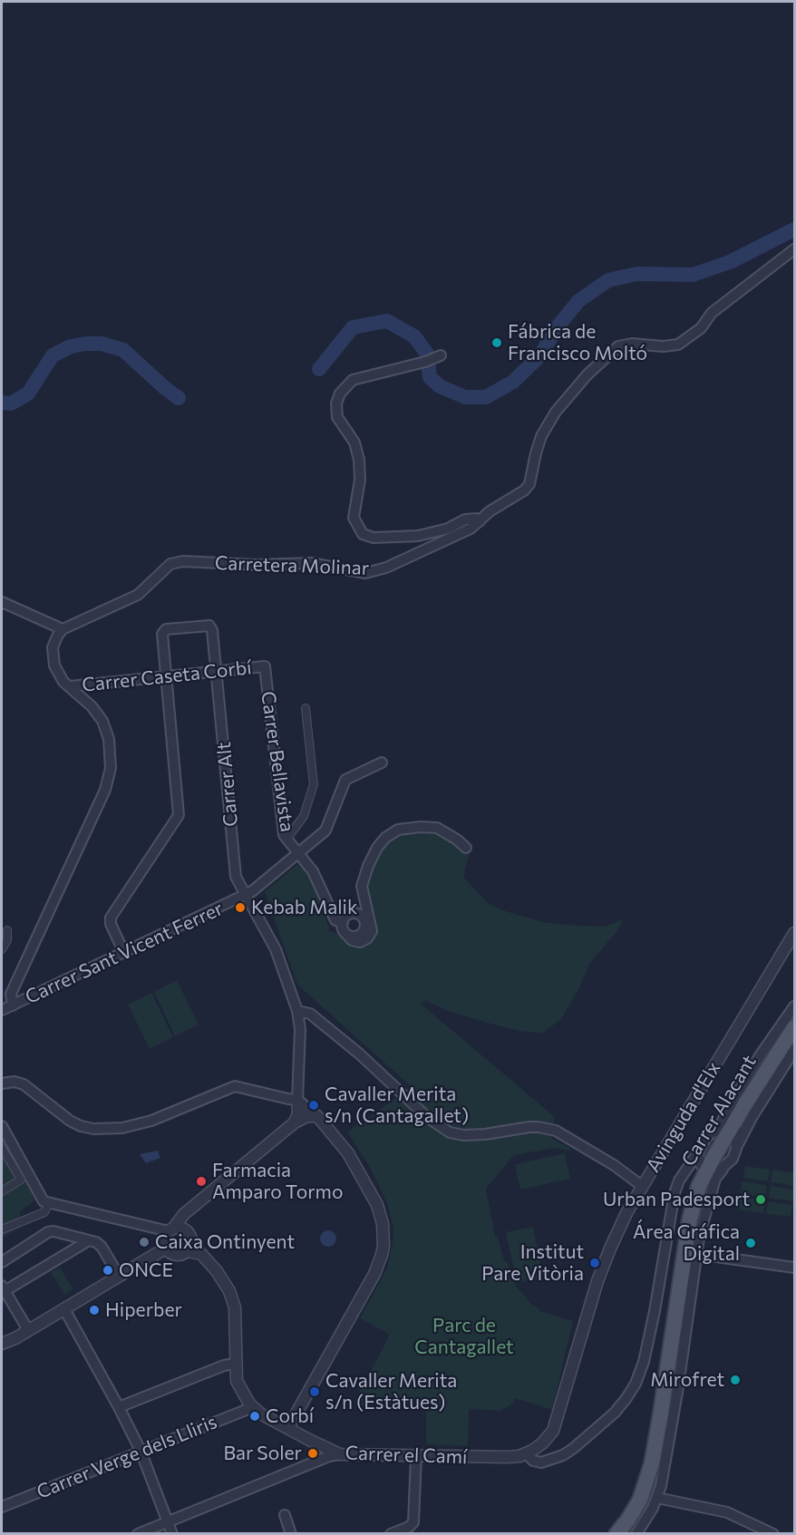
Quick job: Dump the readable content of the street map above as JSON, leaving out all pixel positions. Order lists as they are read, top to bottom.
{
  "streets": {
    "main road": ["Carrer Alacant"],
    "street": [
      "Carretera Molinar",
      "Carrer Caseta Corbí",
      "Carrer Bellavista",
      "Carrer Alt",
      "Carrer Sant Vicent Ferrer",
      "Avinguda d'Elx",
      "Carrer el Camí",
      "Carrer Verge dels Lliris"
    ]
  },
  "crossings": [
    ["Carrer Caseta Corbí", "Carrer Bellavista"],
    ["Carrer Caseta Corbí", "Carrer Alt"],
    ["Carrer Bellavista", "Carrer Sant Vicent Ferrer"],
    ["Carrer Alt", "Carrer Sant Vicent Ferrer"],
    ["Avinguda d'Elx", "Carrer el Camí"],
    ["Carrer el Camí", "Carrer Verge dels Lliris"]
  ],
  "parks": ["Parc de Cantagallet"],
  "places": [
    "Fábrica de Francisco Moltó",
    "Kebab Malik",
    "Cavaller Merita s/n (Cantagallet)",
    "Farmacia Amparo Tormo",
    "Urban Padesport",
    "Caixa Ontinyent",
    "Área Gráfica Digital",
    "Institut Pare Vitòria",
    "ONCE",
    "Hiperber",
    "Mirofret",
    "Cavaller Merita s/n (Estàtues)",
    "Corbí",
    "Bar Soler"
  ]
}
